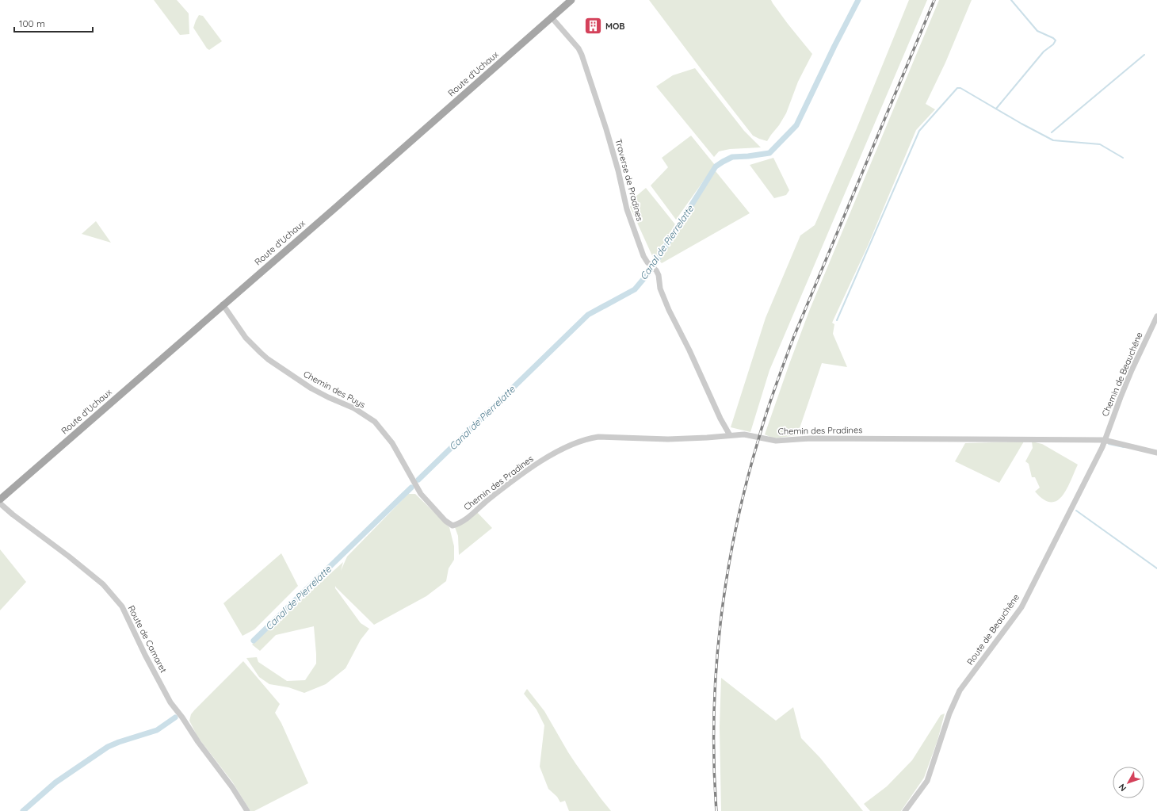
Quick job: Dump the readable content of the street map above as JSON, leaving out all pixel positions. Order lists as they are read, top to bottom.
{
  "streets": {
    "main road": ["Route d'Uchaux"],
    "street": [
      "Traverse de Pradines",
      "Chemin de Beauchêne",
      "Chemin des Puys",
      "Chemin des Pradines",
      "Route de Beauchêne",
      "Route de Camaret"
    ]
  },
  "crossings": [
    ["Route d'Uchaux", "Traverse de Pradines"],
    ["Route d'Uchaux", "Chemin des Puys"],
    ["Traverse de Pradines", "Chemin des Pradines"],
    ["Chemin de Beauchêne", "Chemin des Pradines"],
    ["Chemin de Beauchêne", "Route de Beauchêne"],
    ["Chemin des Puys", "Chemin des Pradines"],
    ["Chemin des Pradines", "Route de Beauchêne"]
  ],
  "water": ["Canal de Pierrelatte"],
  "places": {
    "building": ["MOB"]
  },
  "scale_bar": "100 m",
  "north": "bottom left"
}
